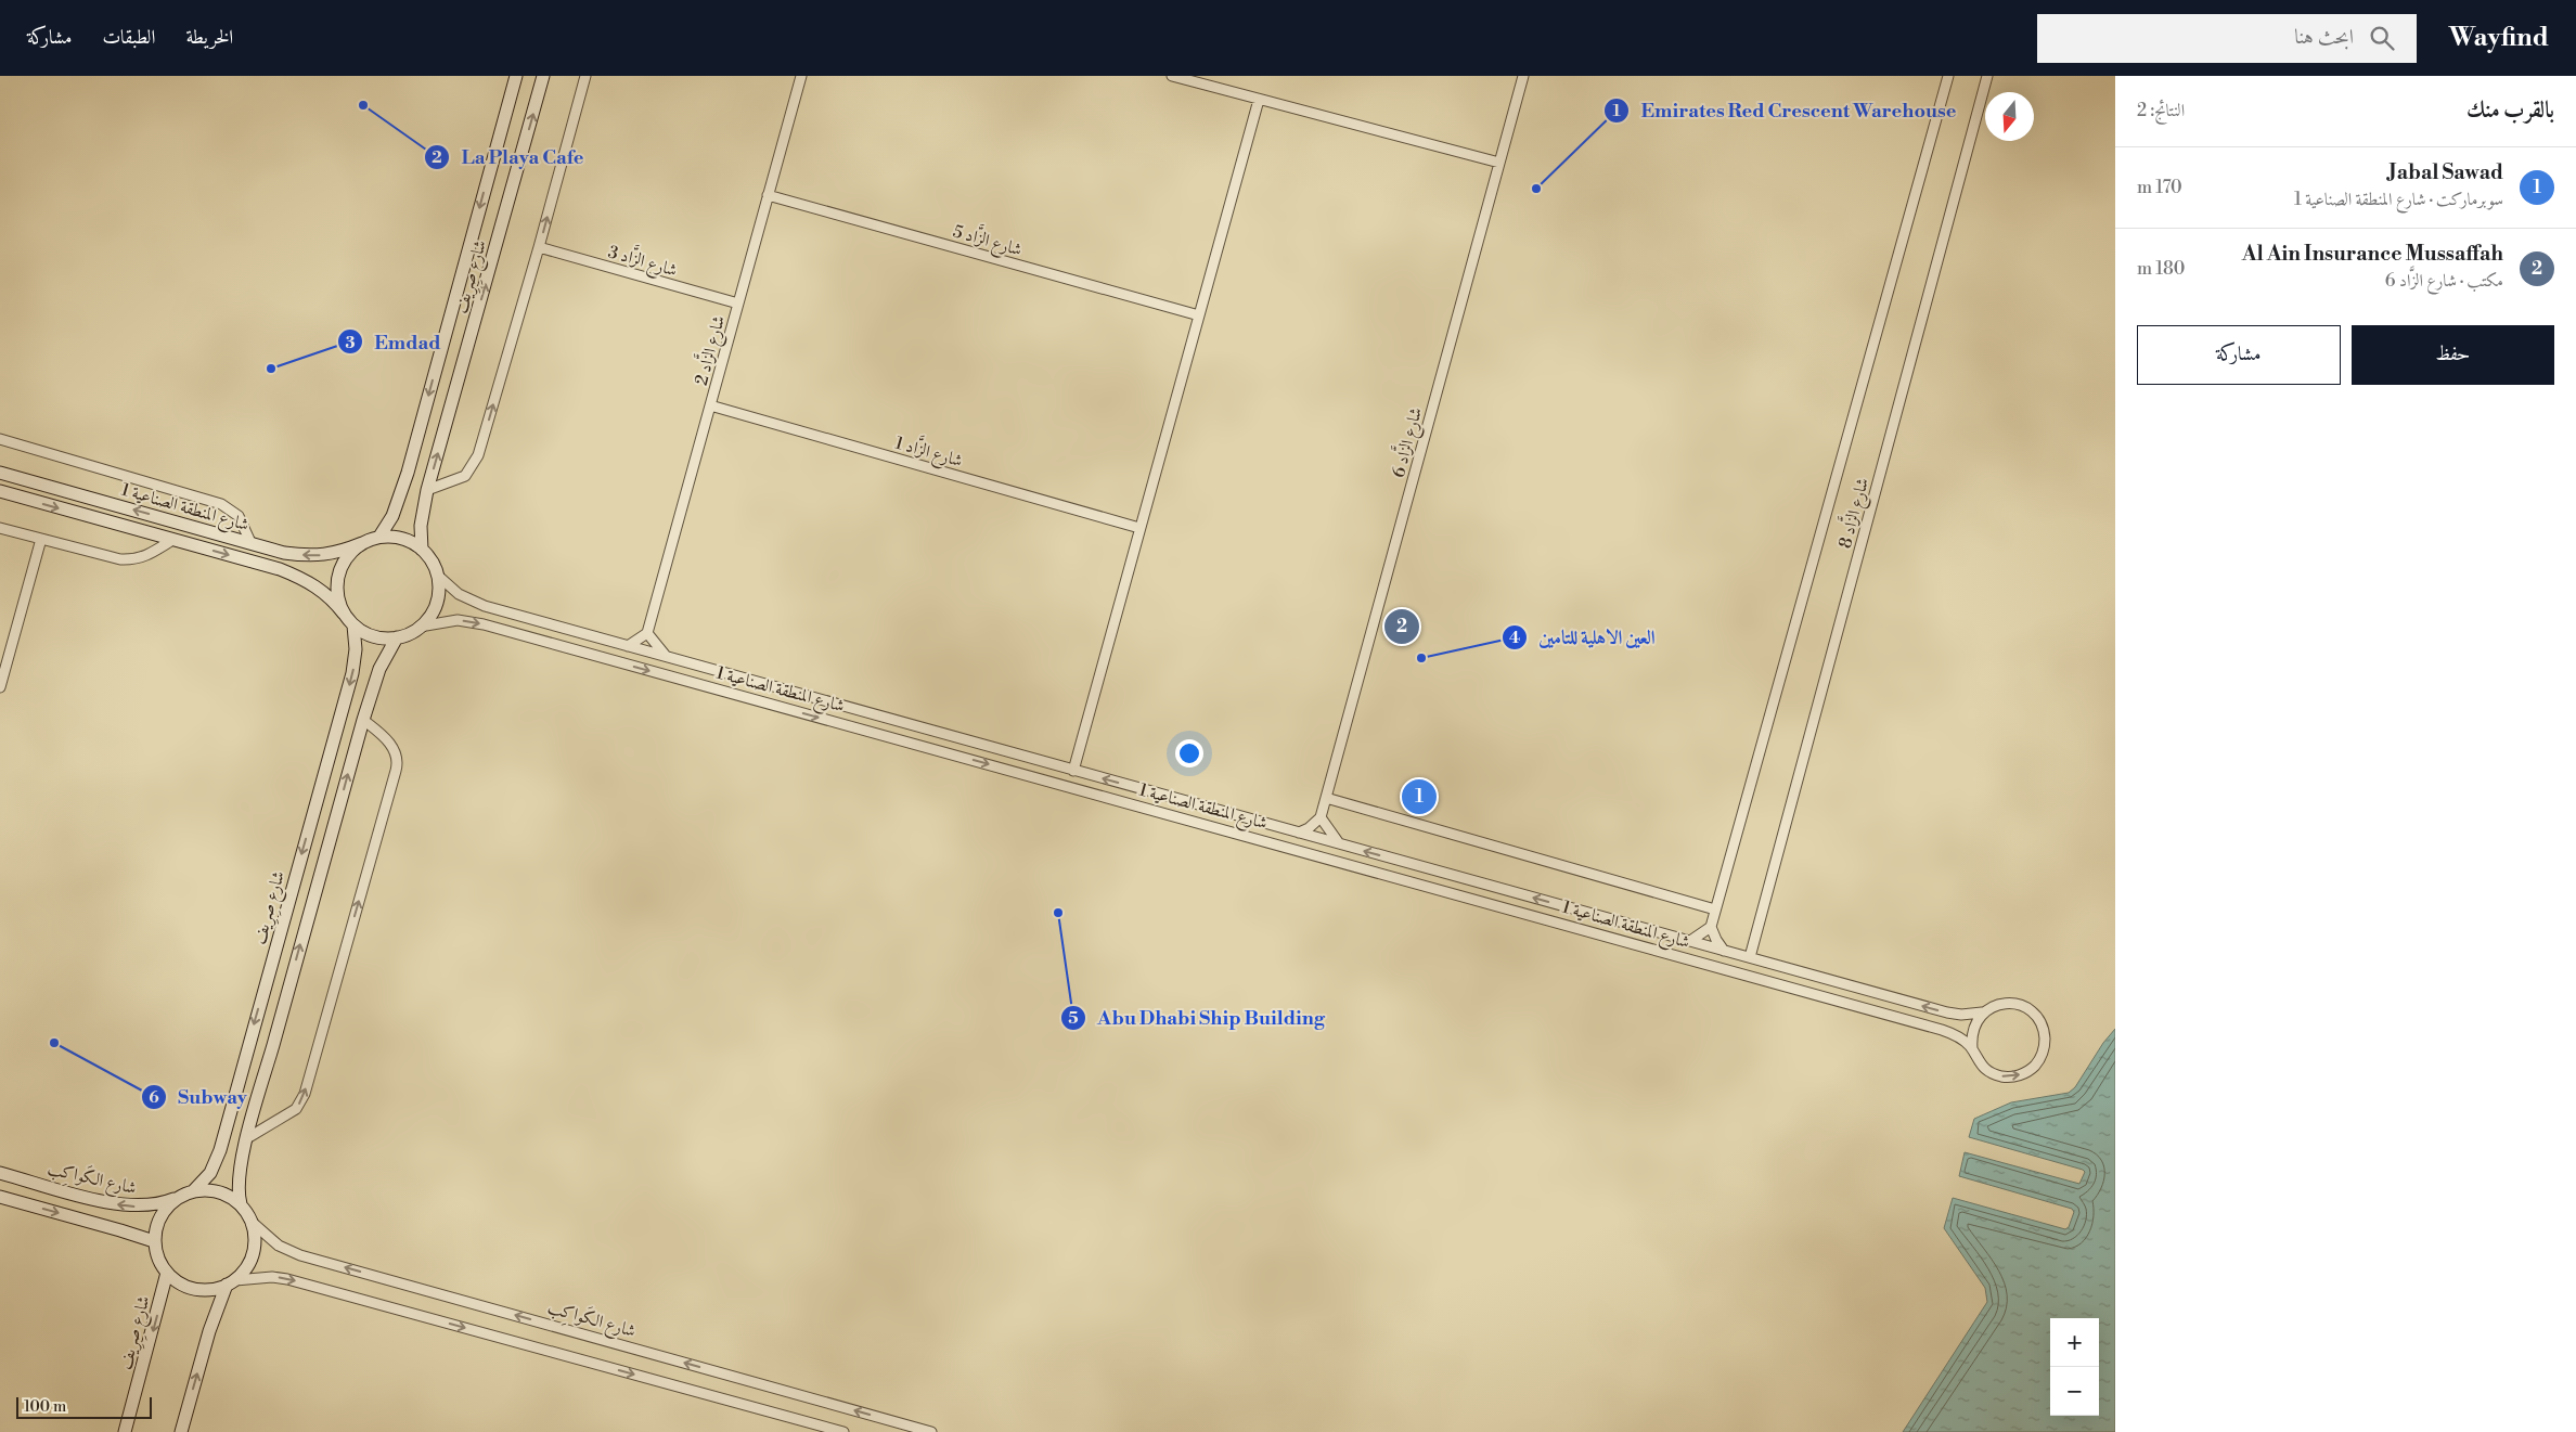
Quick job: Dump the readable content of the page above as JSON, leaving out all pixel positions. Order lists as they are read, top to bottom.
{
  "streets": {
    "main road": ["شارع صِرِيف", "شارع المنطقة الصناعية 1", "شارع الكَواكِب"],
    "street": [
      "شارع الزَّاد 5",
      "شارع الزَّاد 3",
      "شارع الزَّاد 2",
      "شارع الزَّاد 6",
      "شارع الزَّاد 1",
      "شارع الزَّاد 8"
    ]
  },
  "crossings": [
    ["شارع الزَّاد 5", "شارع الزَّاد 2"],
    ["شارع الزَّاد 3", "شارع الزَّاد 2"],
    ["شارع صِرِيف", "شارع المنطقة الصناعية 1"],
    ["شارع صِرِيف", "شارع الكَواكِب"],
    ["شارع الزَّاد 2", "شارع الزَّاد 1"],
    ["شارع المنطقة الصناعية 1", "شارع الزَّاد 8"]
  ],
  "one_way": ["شارع الكَواكِب"],
  "places": [
    "La Playa Cafe",
    "Emirates Red Crescent Warehouse",
    "Emdad",
    "العين الاهلية للتامين",
    "Abu Dhabi Ship Building",
    "Subway"
  ],
  "scale_bar": "100 m",
  "north": "bottom",
  "page": {
    "header": "Wayfind",
    "search": "ابحث هنا",
    "nav": ["الخريطة", "الطبقات", "مشاركة"],
    "heading": ["بالقرب منك", "النتائج: 2"],
    "list": [
      {
        "mark": "1",
        "name": "Jabal Sawad",
        "note": "سوبرماركت · شارع المنطقة الصناعية 1",
        "value": "170 m"
      },
      {
        "mark": "2",
        "name": "Al Ain Insurance Mussaffah",
        "note": "مكتب · شارع الزَّاد 6",
        "value": "180 m"
      }
    ],
    "buttons": ["حفظ", "مشاركة"],
    "pins": ["2", "1"],
    "map_buttons": ["+", "−"],
    "scale": "100 m"
  }
}
